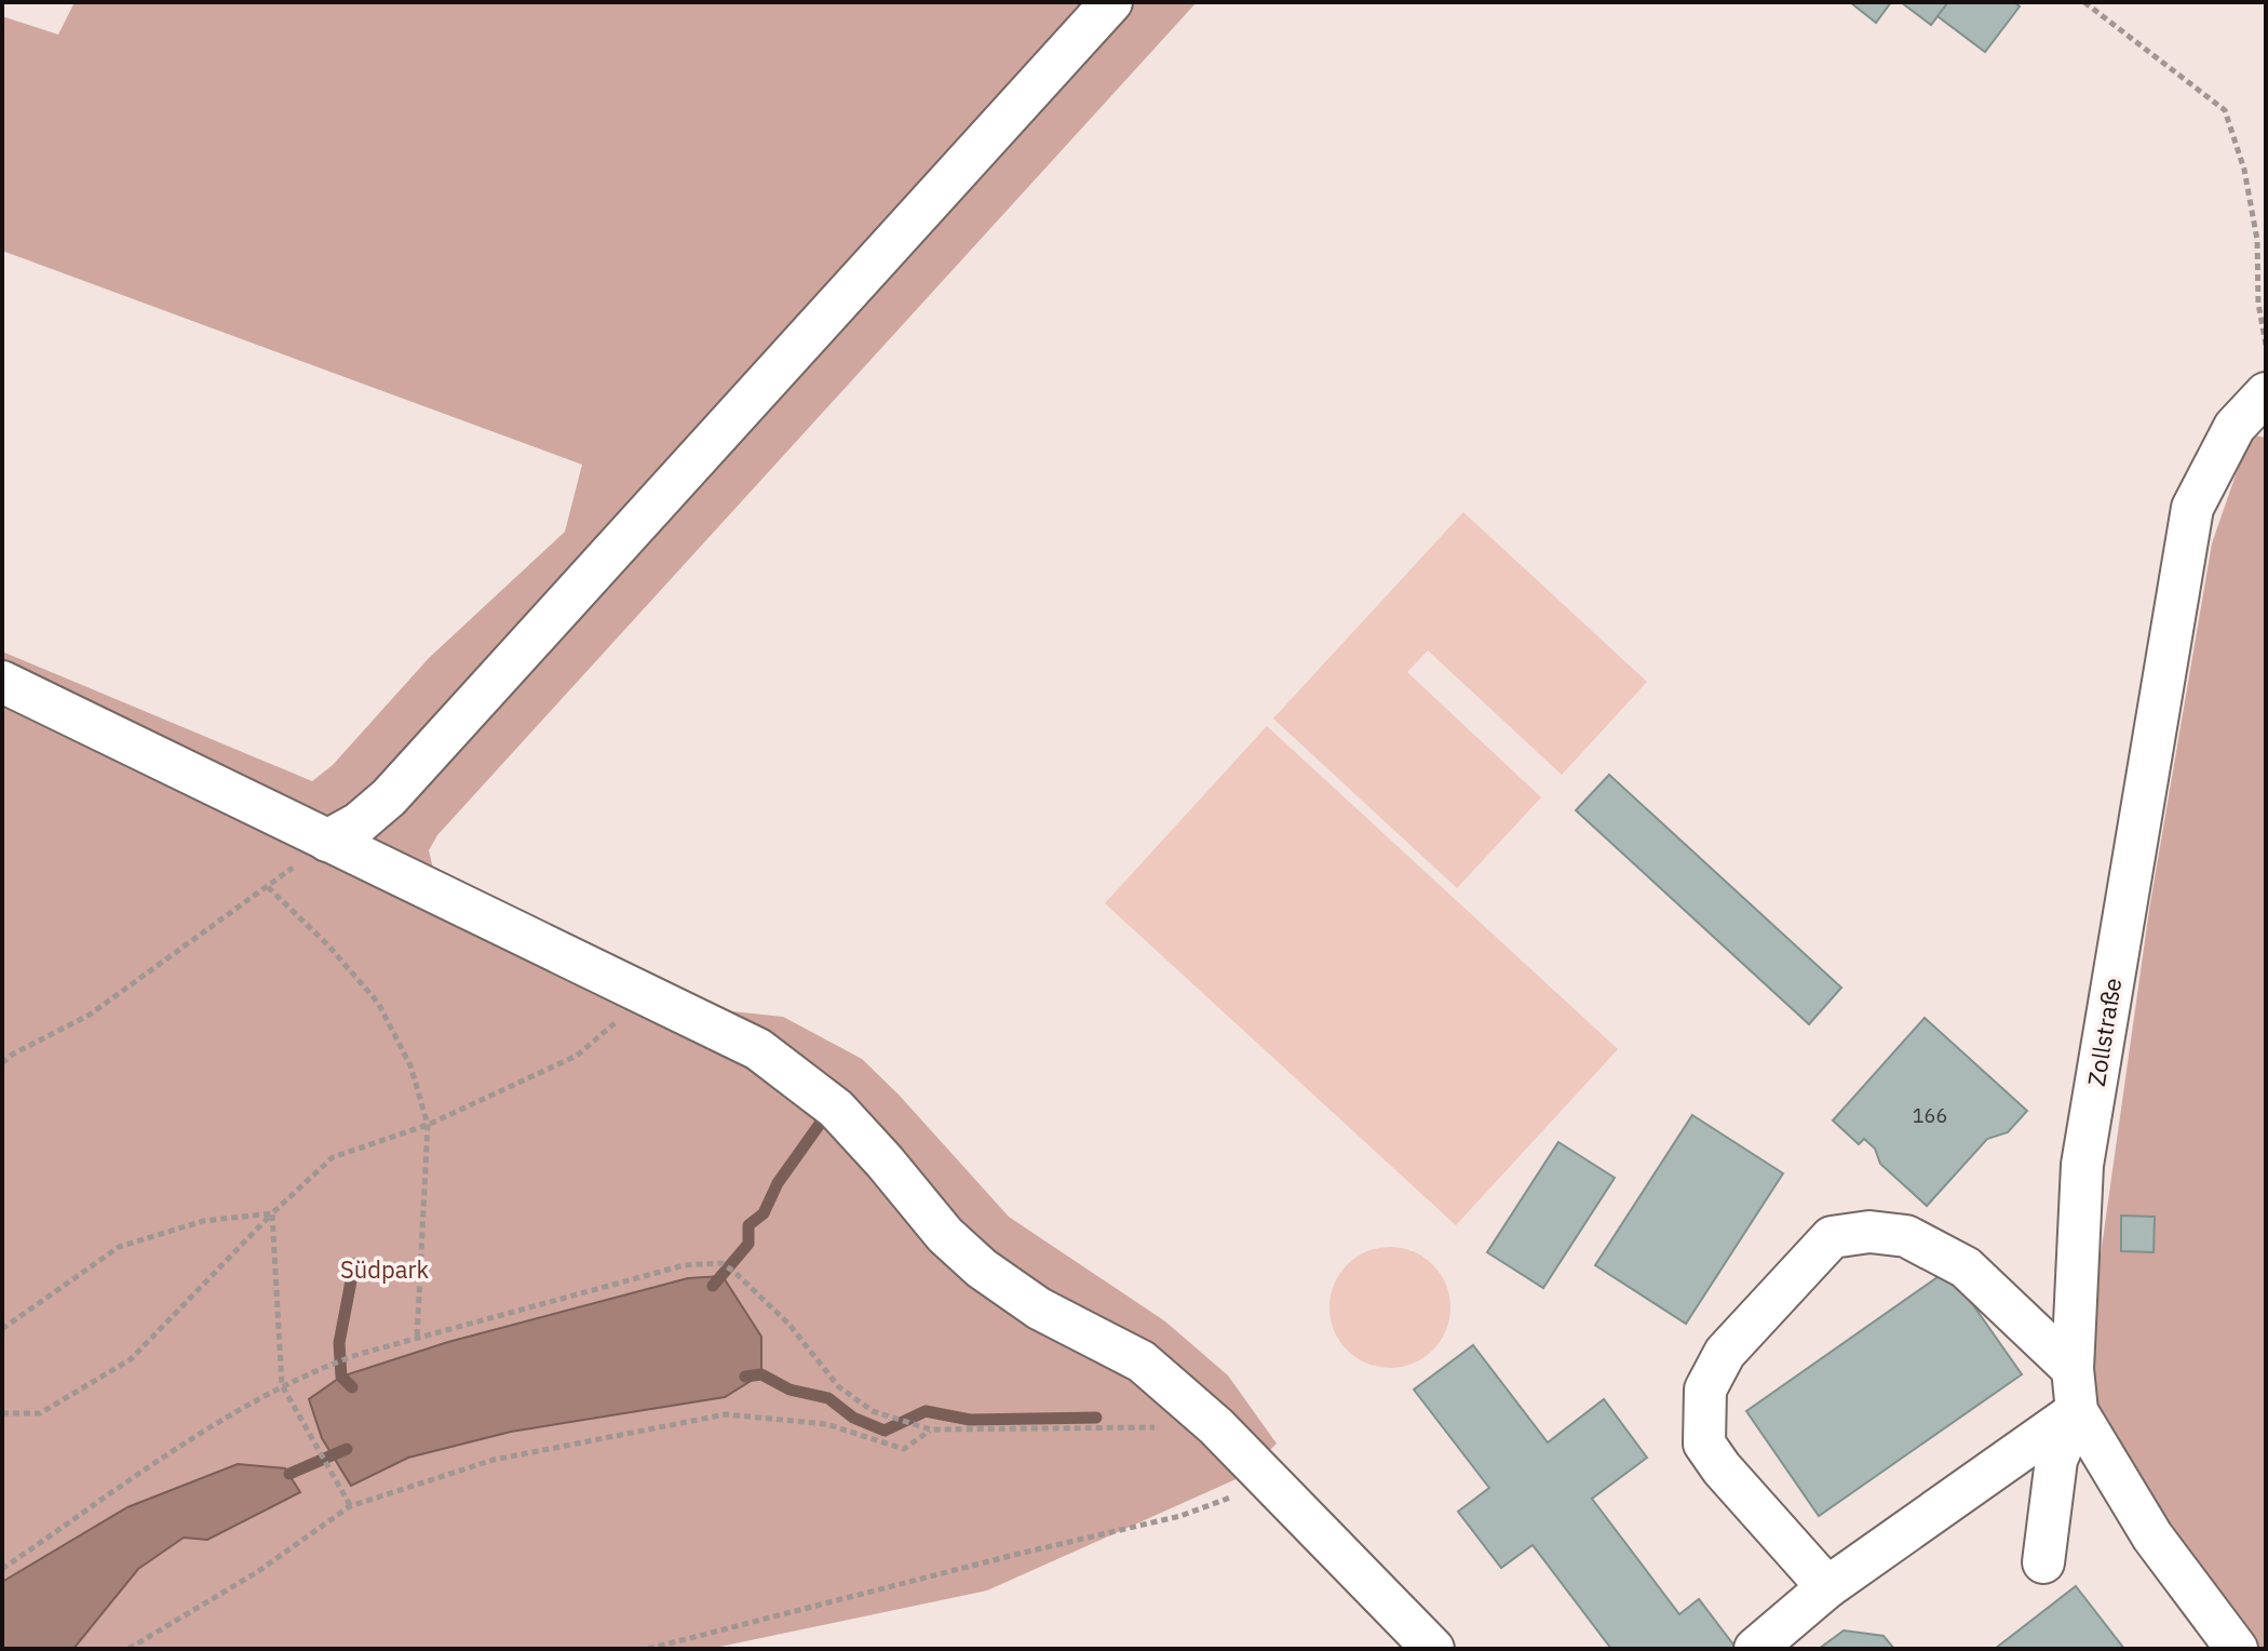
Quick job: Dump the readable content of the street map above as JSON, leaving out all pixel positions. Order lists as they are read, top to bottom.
{
  "streets": {
    "street": ["Zollstraße"]
  },
  "parks": ["Südpark"],
  "house_numbers": ["166"]
}
